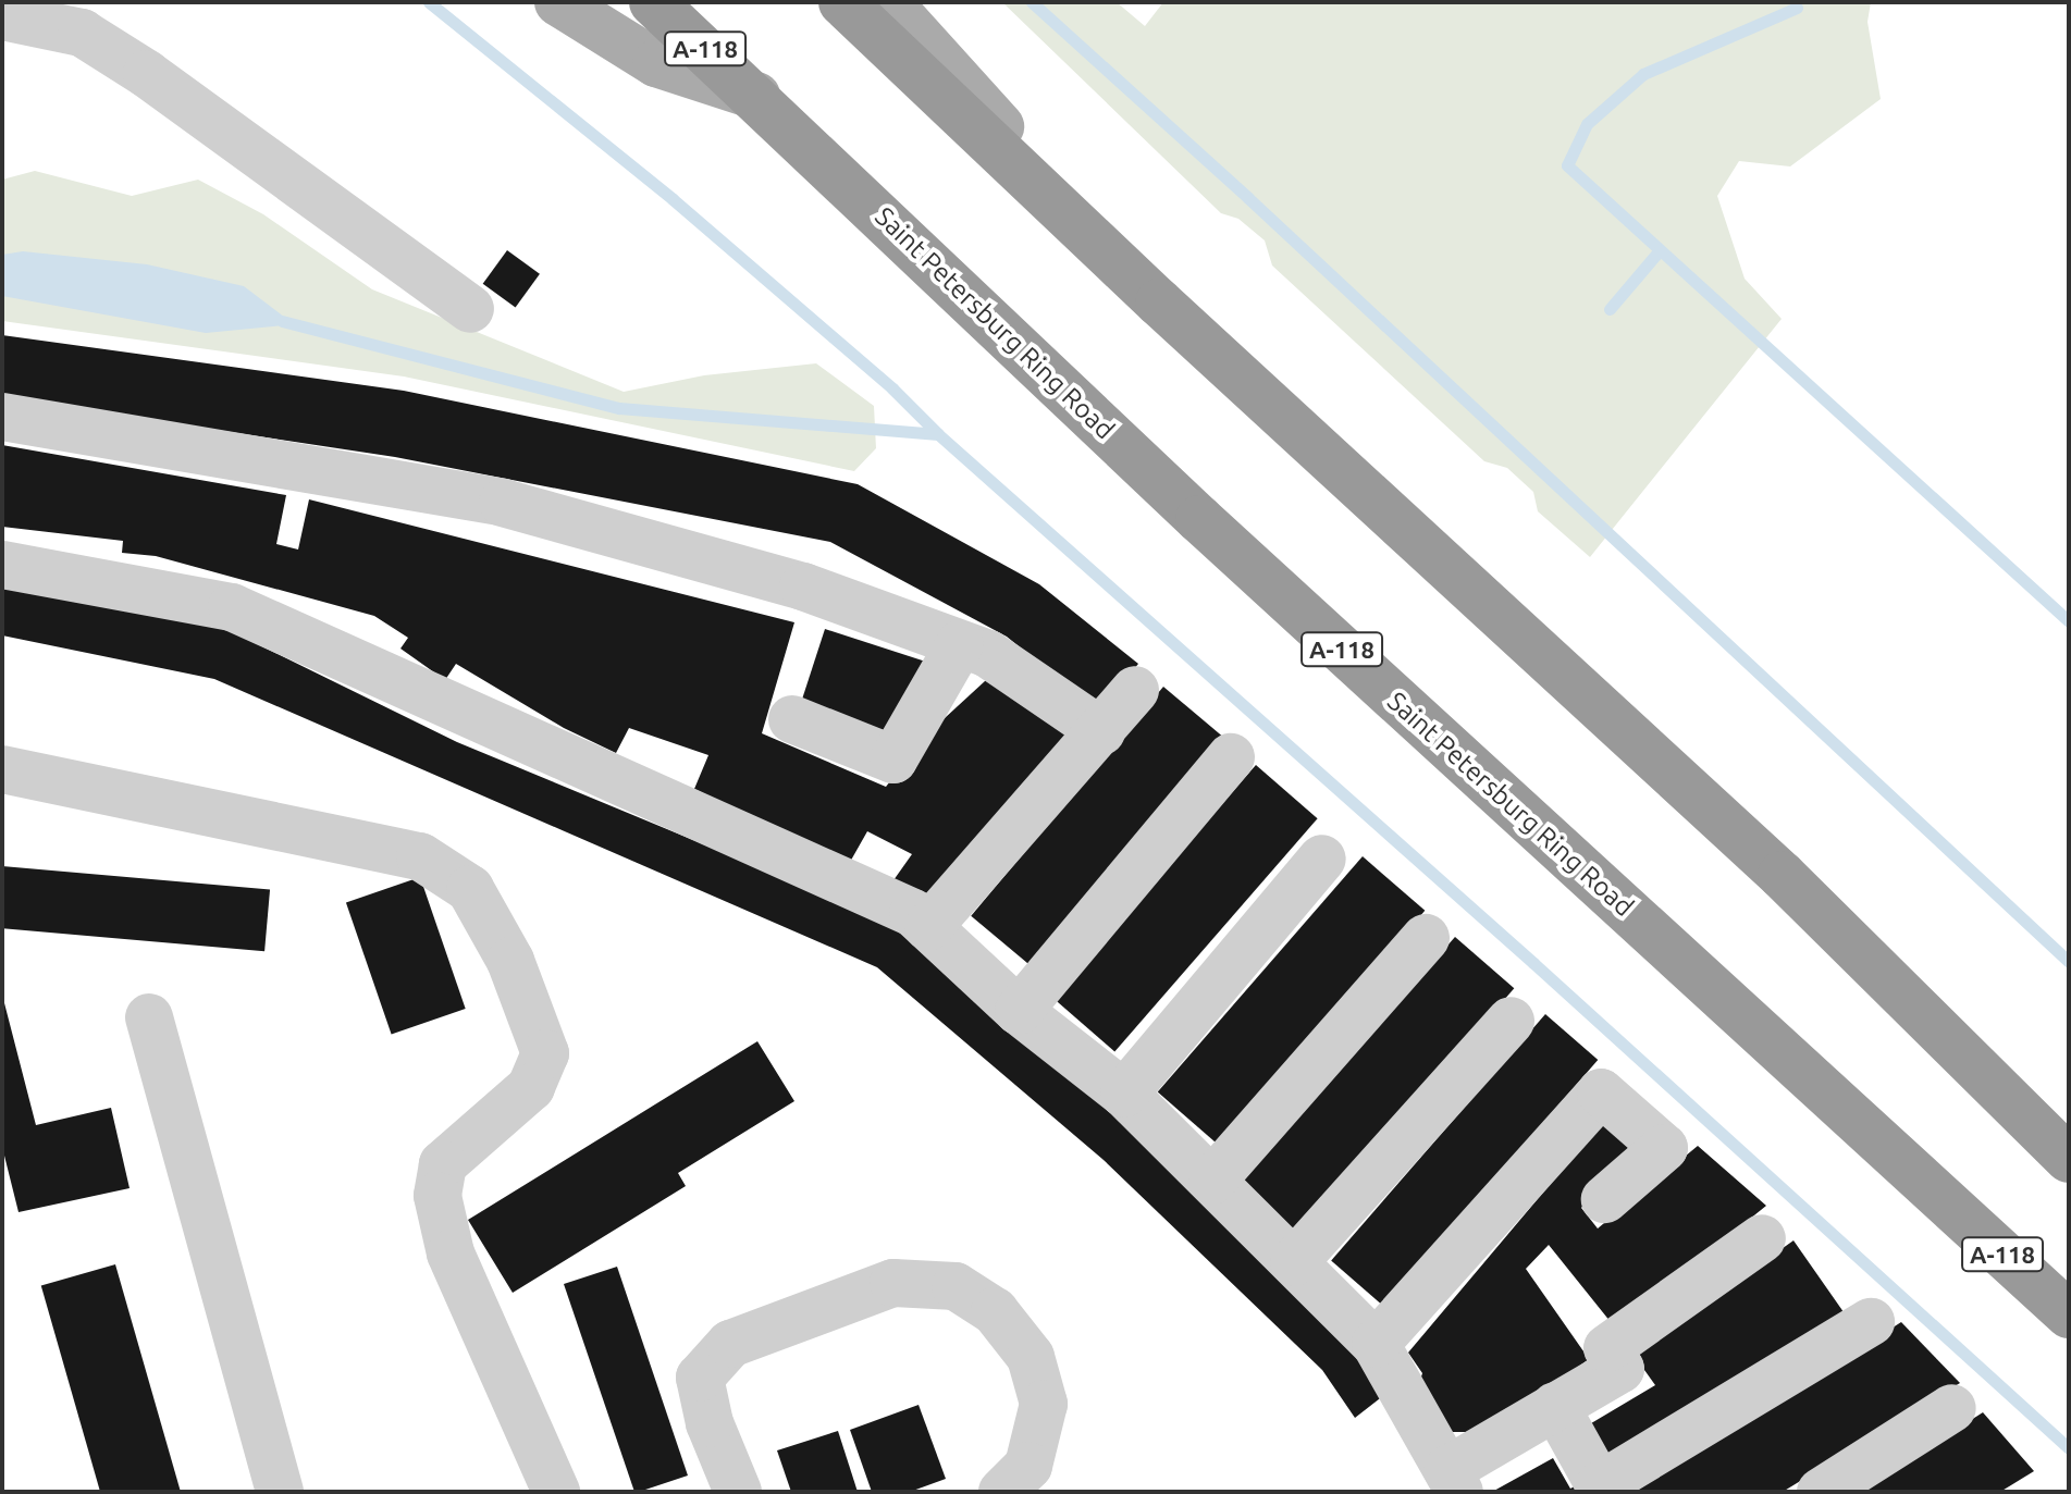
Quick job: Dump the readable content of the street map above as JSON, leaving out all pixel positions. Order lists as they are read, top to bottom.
{
  "streets": {
    "highway": ["А-118", "Saint Petersburg Ring Road"]
  }
}
